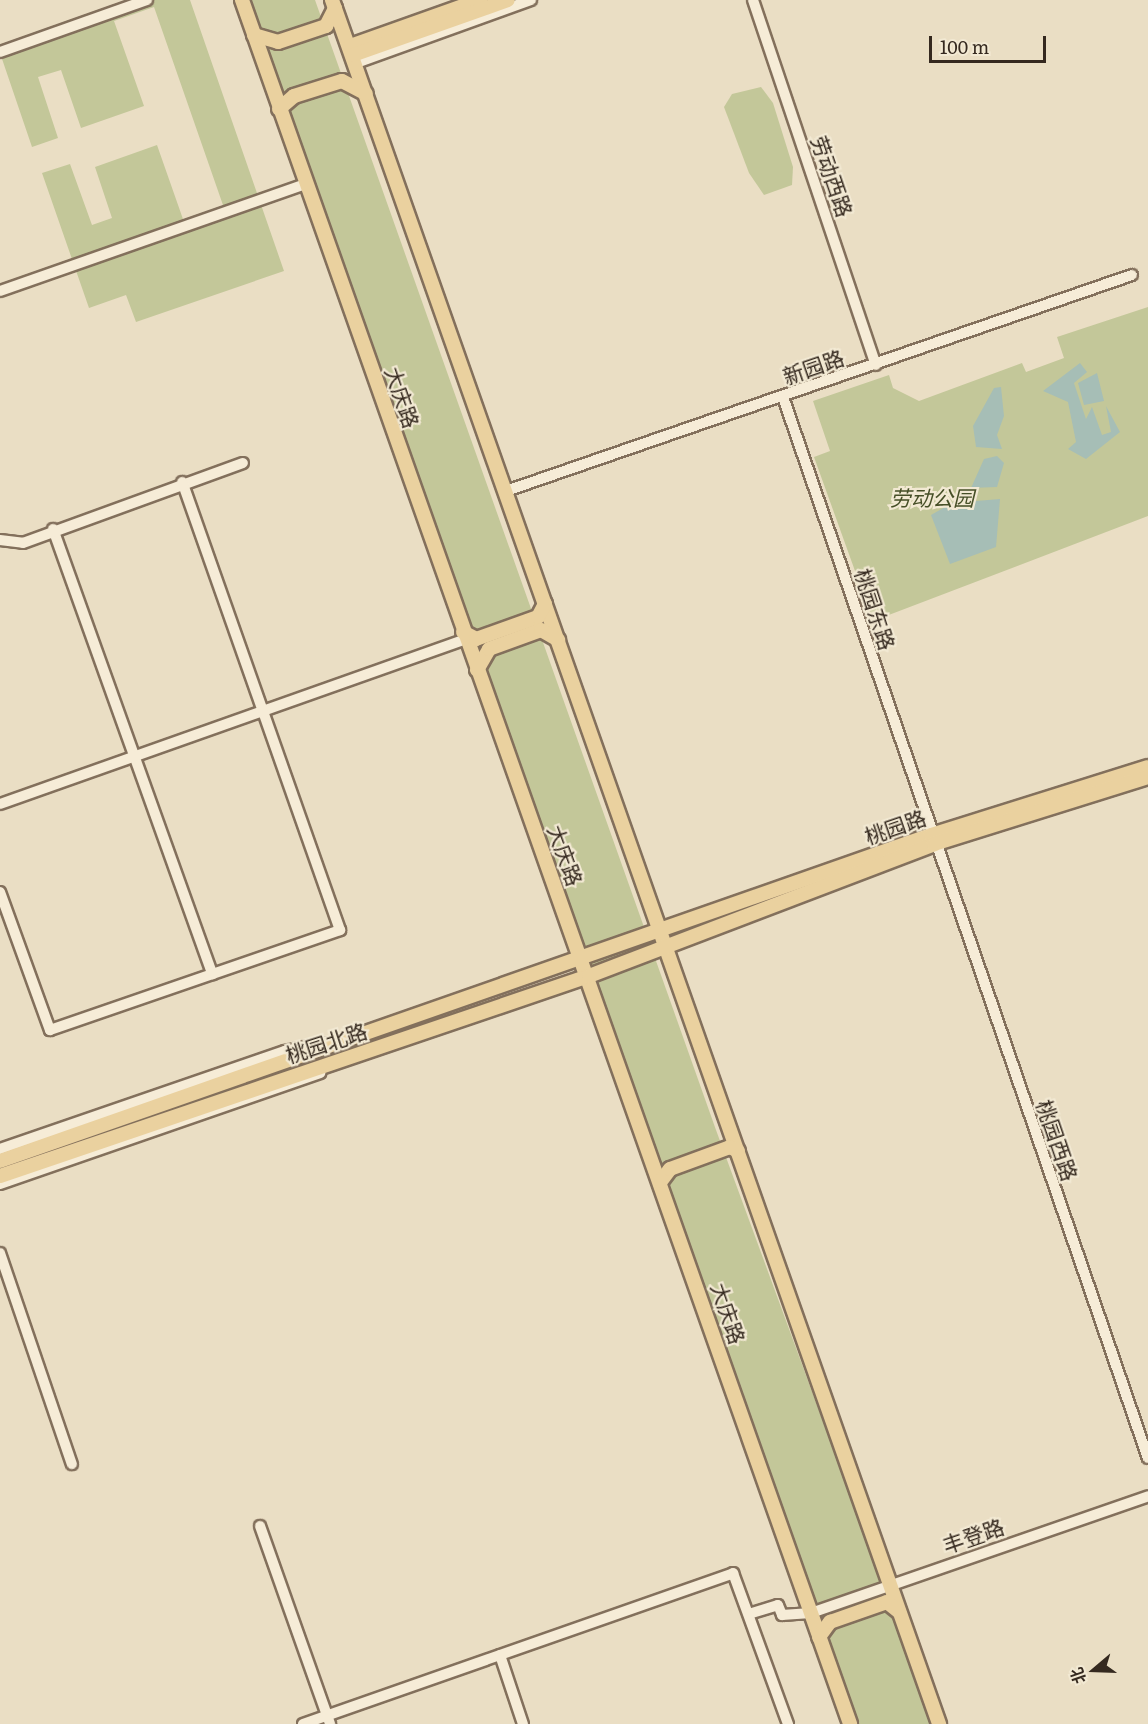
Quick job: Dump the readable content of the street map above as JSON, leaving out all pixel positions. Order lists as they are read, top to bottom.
{
  "streets": {
    "main road": ["大庆路", "桃园路", "桃园北路"],
    "street": [
      "劳动西路",
      "新园路",
      "桃园东路",
      "桃园西路",
      "丰登路"
    ]
  },
  "crossings": [
    ["劳动西路", "新园路"],
    ["新园路", "桃园东路"],
    ["大庆路", "桃园北路"],
    ["桃园东路", "桃园路"],
    ["桃园东路", "桃园西路"],
    ["桃园路", "桃园北路"],
    ["桃园路", "桃园西路"]
  ],
  "parks": ["劳动公园"],
  "scale_bar": "100 m",
  "north": "left"
}
